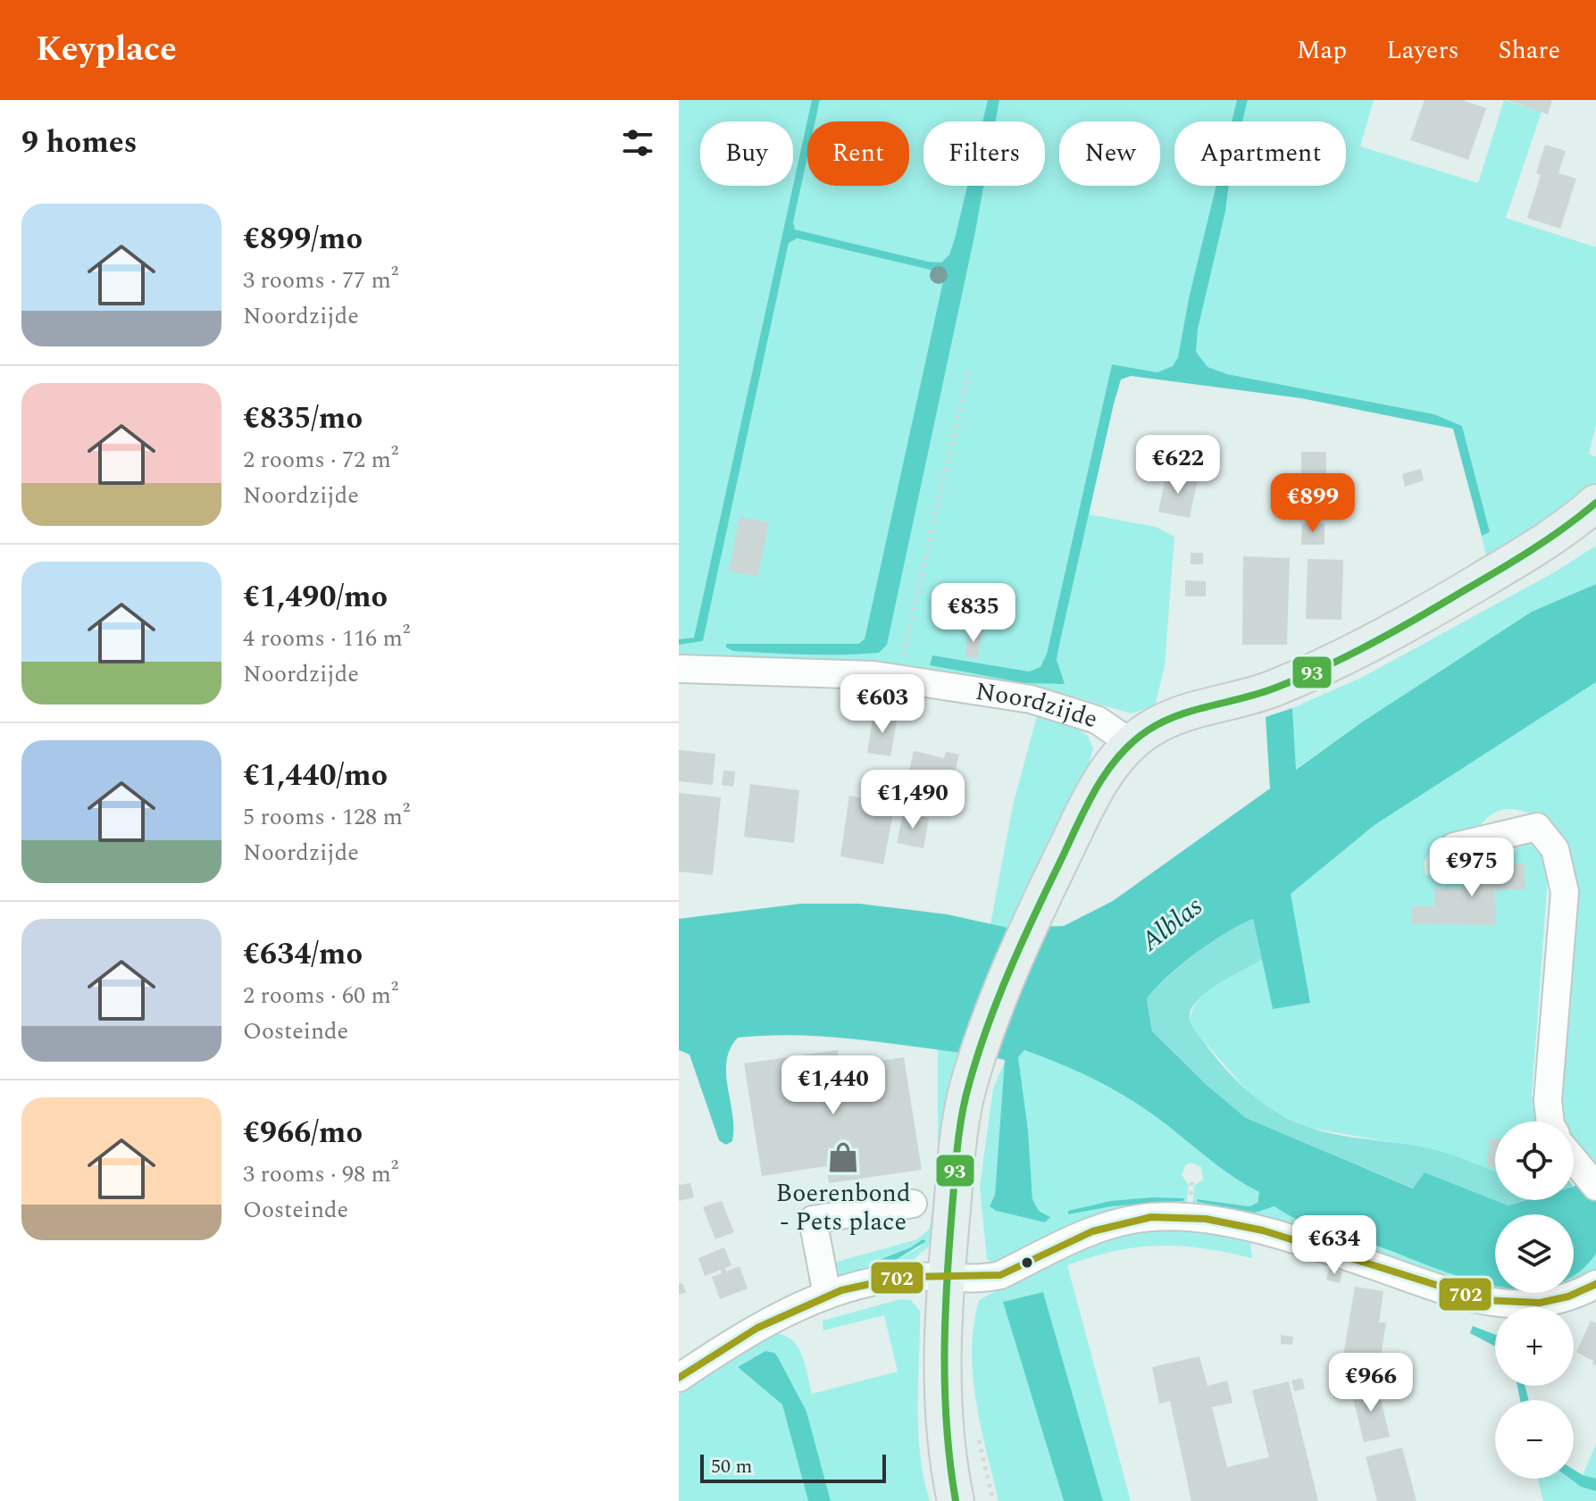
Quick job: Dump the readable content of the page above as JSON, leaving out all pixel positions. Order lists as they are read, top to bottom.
{
  "streets": {
    "main road": ["Noordzijde"]
  },
  "water": ["Alblas"],
  "places": {
    "shop": ["Boerenbond - Pets place"]
  },
  "lines": ["transit line 93", "transit line 702"],
  "scale_bar": "50 m",
  "page": {
    "header": "Keyplace",
    "nav": ["Map", "Layers", "Share"],
    "heading": "9 homes",
    "chip": [
      "Buy",
      "Rent",
      "Filters",
      "New",
      "Apartment"
    ],
    "list": [
      {
        "name": "€899/mo",
        "note": "3 rooms · 77 m² · Noordzijde"
      },
      {
        "name": "€835/mo",
        "note": "2 rooms · 72 m² · Noordzijde"
      },
      {
        "name": "€1,490/mo",
        "note": "4 rooms · 116 m² · Noordzijde"
      },
      {
        "name": "€1,440/mo",
        "note": "5 rooms · 128 m² · Noordzijde"
      },
      {
        "name": "€634/mo",
        "note": "2 rooms · 60 m² · Oosteinde"
      },
      {
        "name": "€966/mo",
        "note": "3 rooms · 98 m² · Oosteinde"
      }
    ],
    "price": [
      "€622",
      "€899",
      "€835",
      "€603",
      "€1,490",
      "€975",
      "€1,440",
      "€634",
      "€966"
    ],
    "map_buttons": ["+", "−"],
    "scale": "50 m"
  }
}
